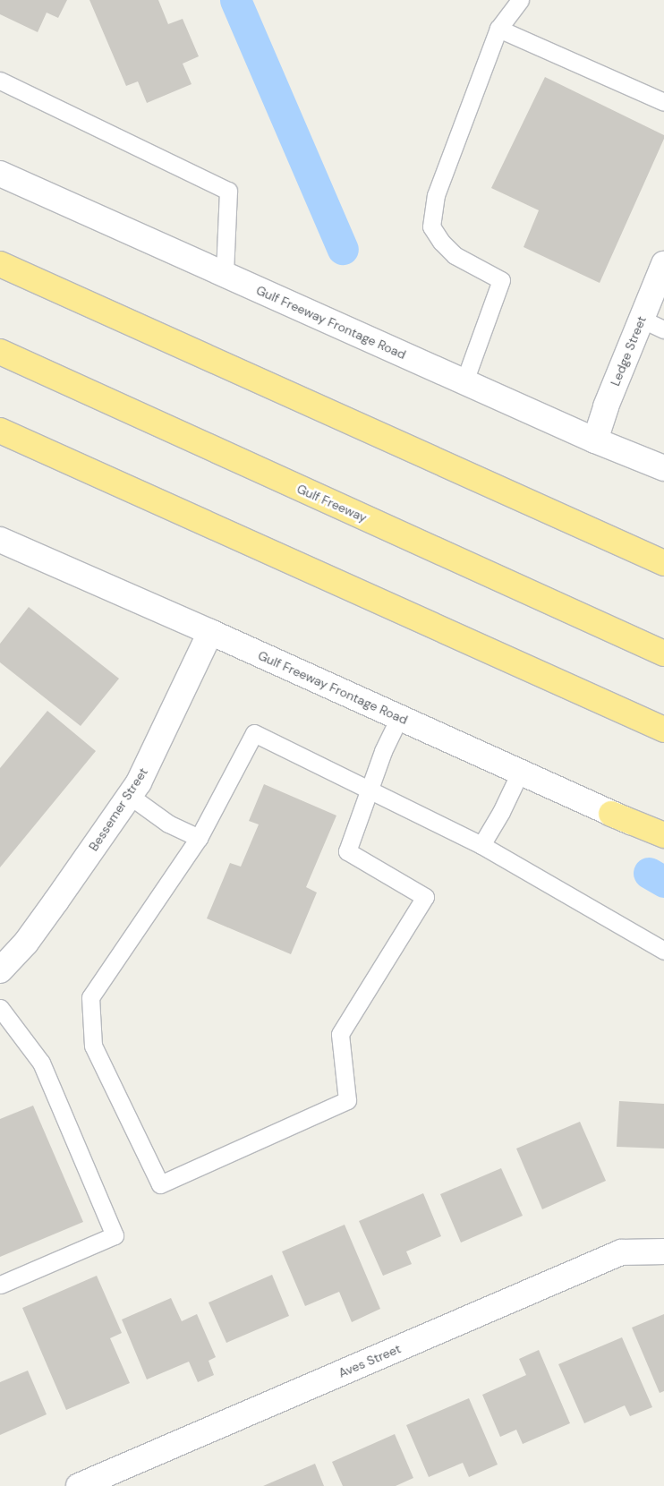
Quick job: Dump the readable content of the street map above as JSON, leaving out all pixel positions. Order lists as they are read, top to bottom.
{
  "streets": {
    "highway": ["Gulf Freeway"],
    "main road": [
      "Gulf Freeway Frontage Road",
      "Ledge Street",
      "Bessemer Street",
      "Aves Street"
    ]
  },
  "crossings": [
    ["Gulf Freeway Frontage Road", "Ledge Street"],
    ["Gulf Freeway Frontage Road", "Bessemer Street"]
  ]
}
